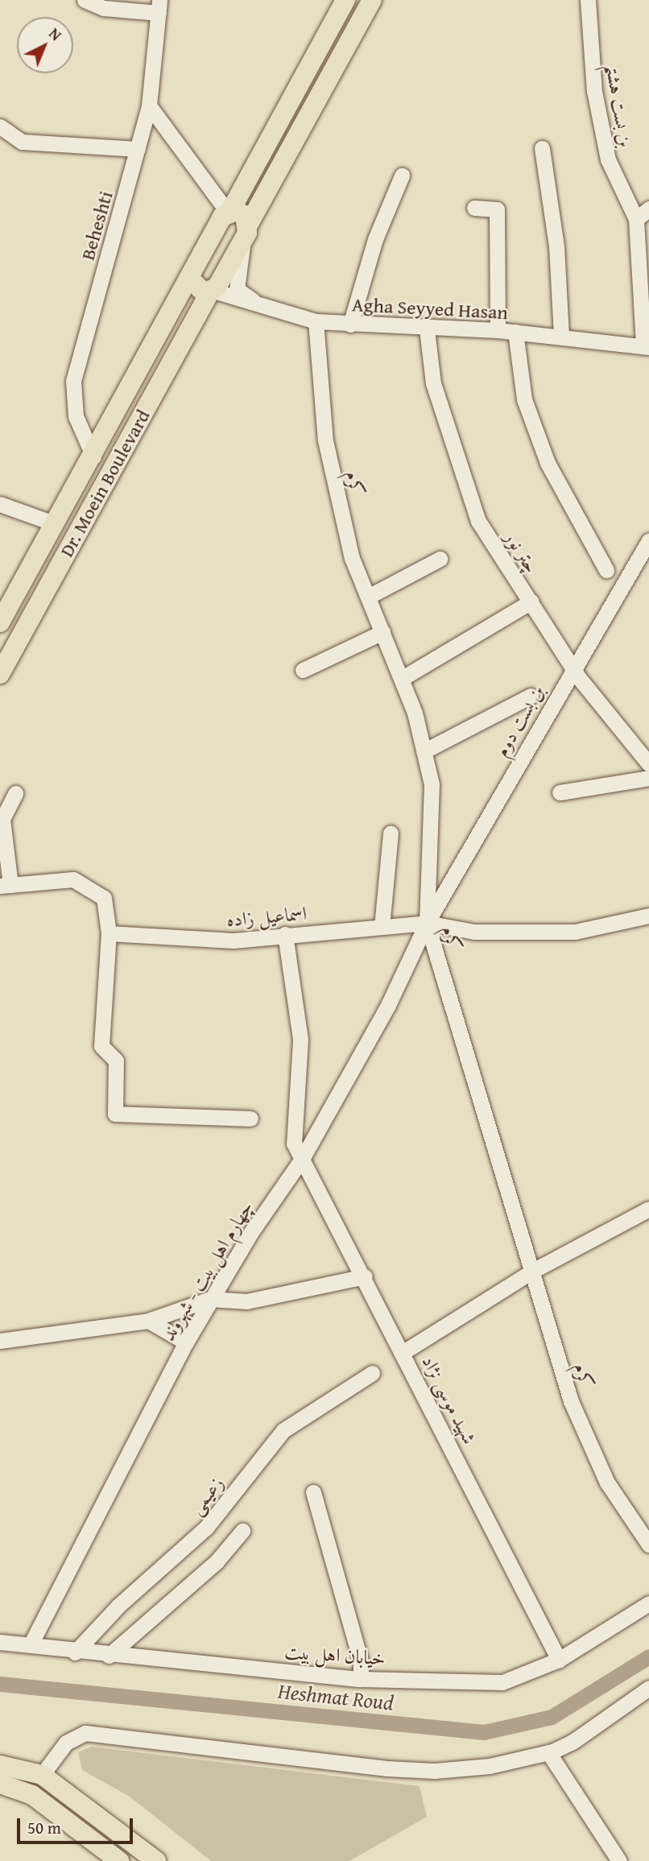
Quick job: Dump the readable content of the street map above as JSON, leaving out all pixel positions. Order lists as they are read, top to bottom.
{
  "streets": {
    "main road": ["Dr. Moein Boulevard"],
    "street": [
      "بن بست هشتم",
      "Beheshti",
      "Agha Seyyed Hasan",
      "کرم",
      "چتر نور",
      "بن بست دوم",
      "اسماعیل زاده",
      "چهارم اهل بیت - شهروند",
      "شهید موسی نژاد",
      "زعیمی",
      "خیابان اهل بیت"
    ]
  },
  "crossings": [
    ["بن بست هشتم", "Agha Seyyed Hasan"],
    ["Beheshti", "Dr. Moein Boulevard"],
    ["Agha Seyyed Hasan", "Dr. Moein Boulevard"],
    ["Agha Seyyed Hasan", "کرم"],
    ["Agha Seyyed Hasan", "چتر نور"],
    ["کرم", "بن بست دوم"],
    ["کرم", "اسماعیل زاده"],
    ["کرم", "چهارم اهل بیت - شهروند"],
    ["چتر نور", "بن بست دوم"],
    ["بن بست دوم", "اسماعیل زاده"],
    ["بن بست دوم", "چهارم اهل بیت - شهروند"],
    ["اسماعیل زاده", "چهارم اهل بیت - شهروند"],
    ["اسماعیل زاده", "شهید موسی نژاد"],
    ["چهارم اهل بیت - شهروند", "شهید موسی نژاد"],
    ["چهارم اهل بیت - شهروند", "خیابان اهل بیت"],
    ["شهید موسی نژاد", "خیابان اهل بیت"],
    ["زعیمی", "خیابان اهل بیت"]
  ],
  "water": ["Heshmat Roud"],
  "scale_bar": "50 m",
  "north": "top right"
}
